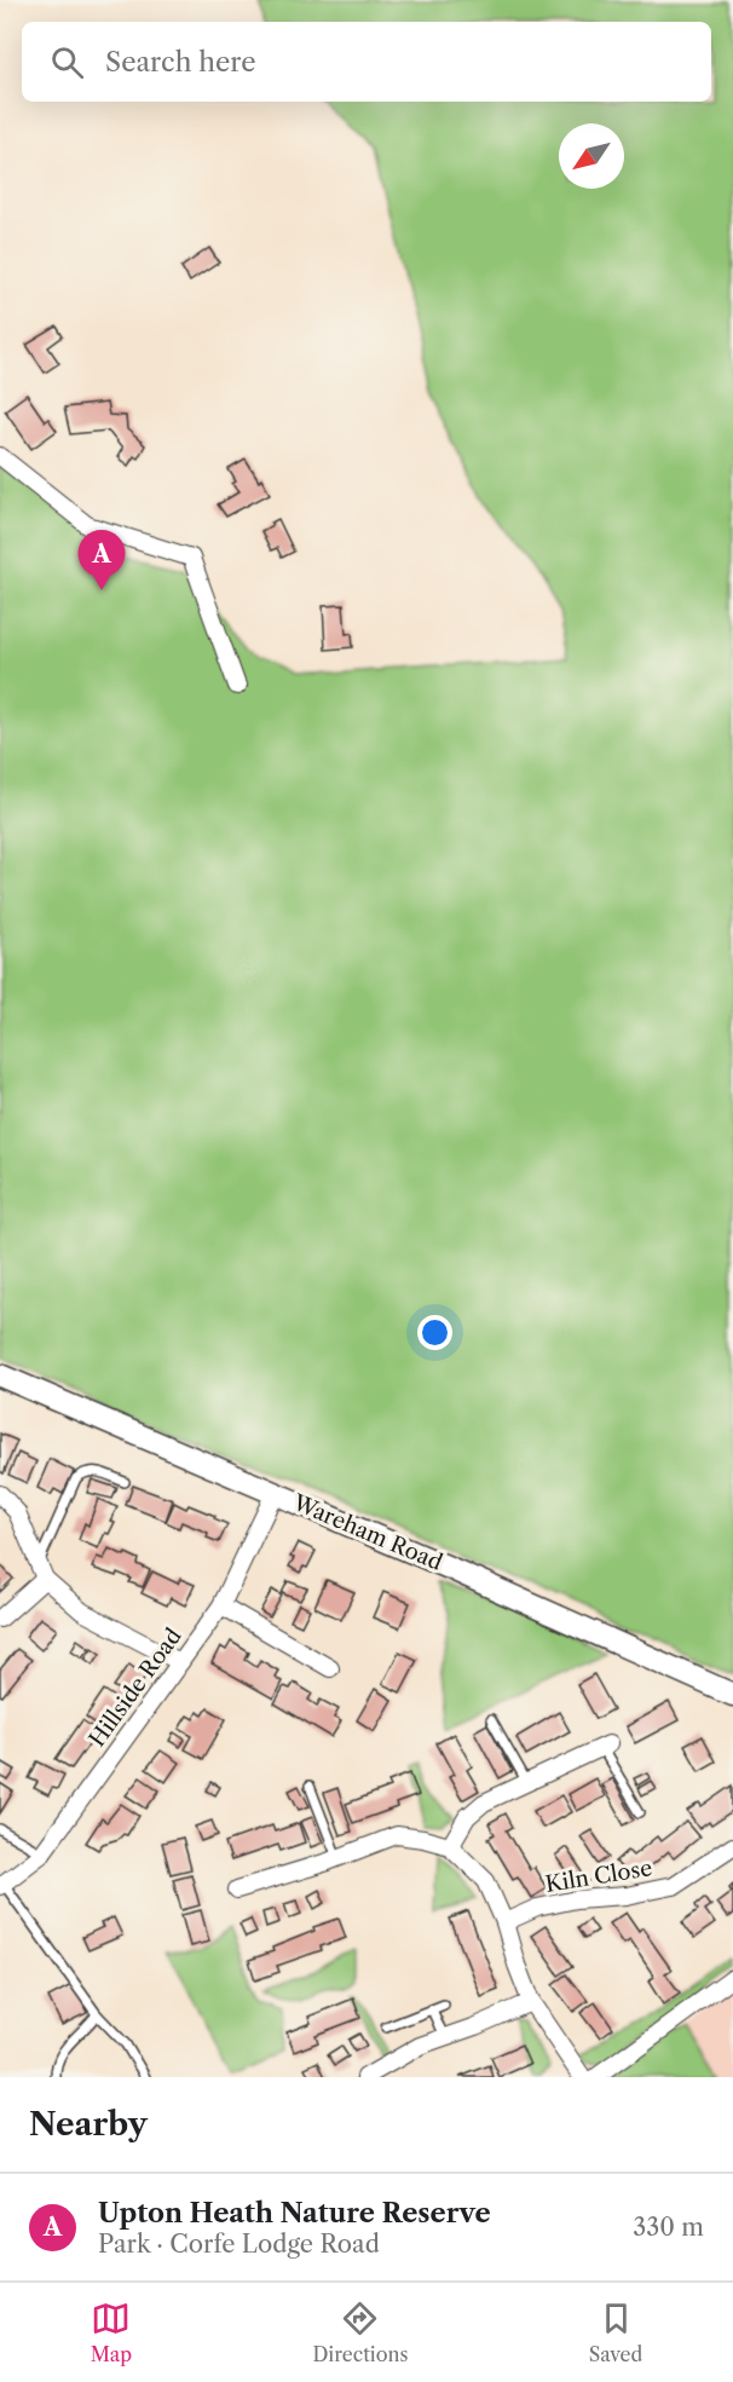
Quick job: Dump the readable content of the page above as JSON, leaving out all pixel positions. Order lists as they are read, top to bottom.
{
  "streets": {
    "street": ["Wareham Road", "Hillside Road", "Kiln Close"]
  },
  "crossings": [
    ["Wareham Road", "Hillside Road"]
  ],
  "north": "bottom left",
  "page": {
    "search": "Search here",
    "pins": "A",
    "heading": "Nearby",
    "list": [
      {
        "mark": "A",
        "name": "Upton Heath Nature Reserve",
        "note": "Park · Corfe Lodge Road",
        "value": "330 m"
      }
    ],
    "nav": ["Map", "Directions", "Saved"]
  }
}
